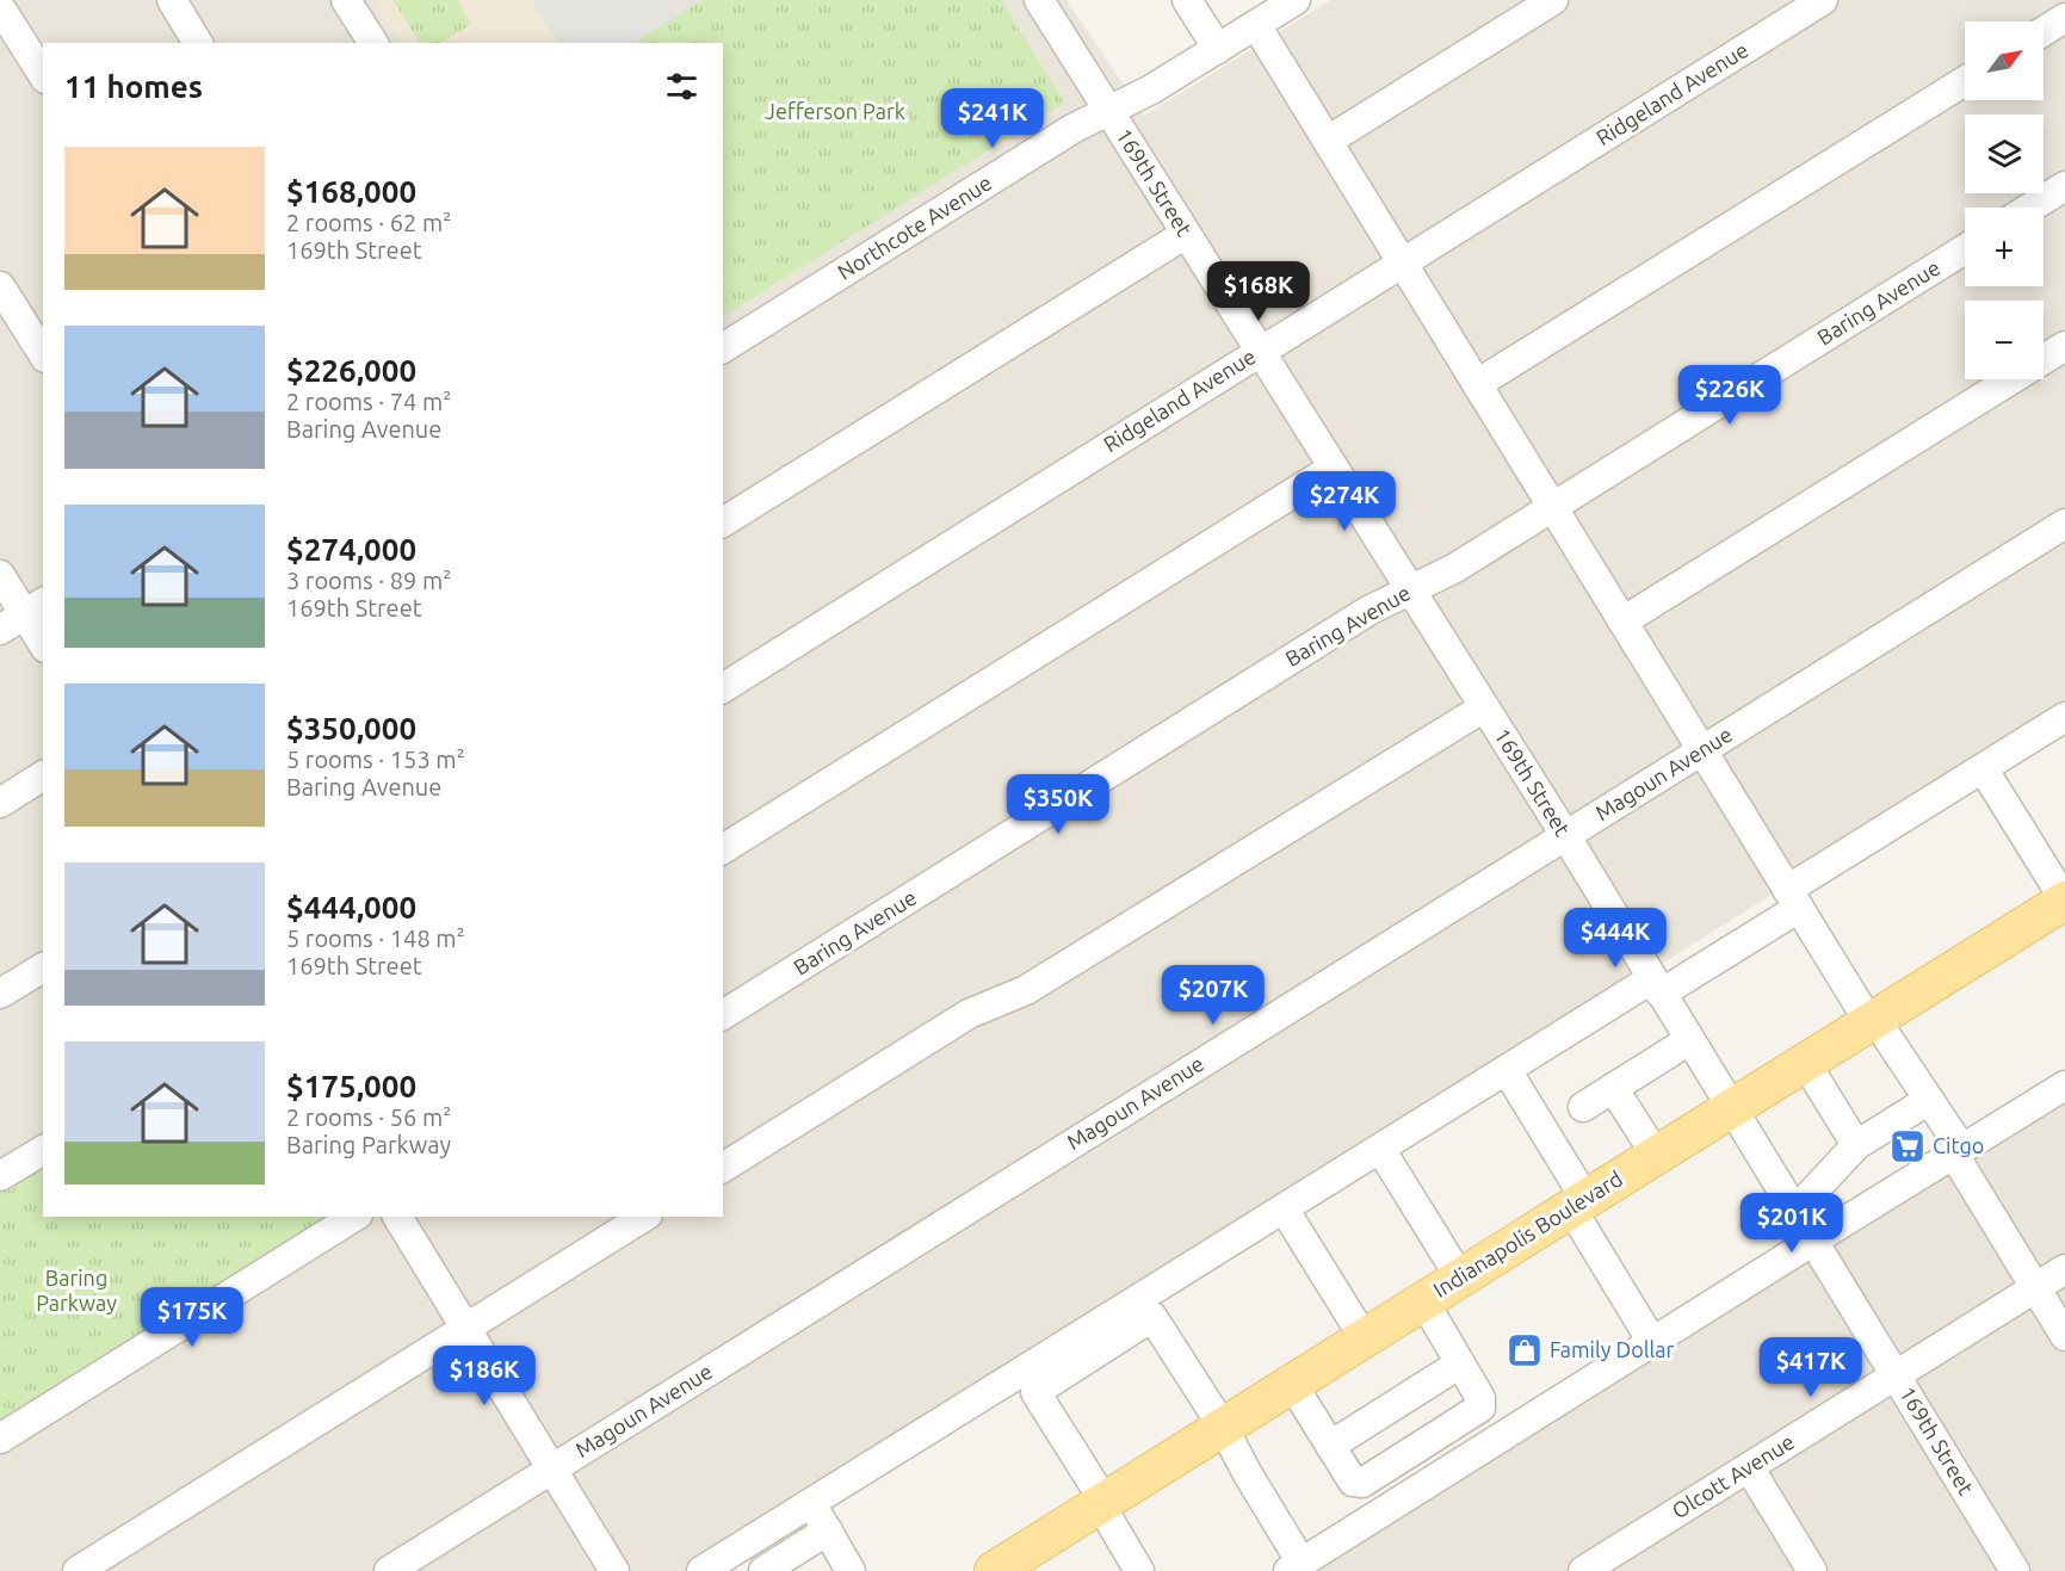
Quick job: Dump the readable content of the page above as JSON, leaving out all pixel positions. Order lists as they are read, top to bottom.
{
  "streets": {
    "main road": ["Indianapolis Boulevard"],
    "street": [
      "Ridgeland Avenue",
      "169th Street",
      "Northcote Avenue",
      "Baring Avenue",
      "Magoun Avenue",
      "Olcott Avenue"
    ]
  },
  "crossings": [
    ["Ridgeland Avenue", "169th Street"],
    ["169th Street", "Northcote Avenue"],
    ["169th Street", "Baring Avenue"],
    ["169th Street", "Magoun Avenue"],
    ["169th Street", "Indianapolis Boulevard"],
    ["169th Street", "Olcott Avenue"]
  ],
  "parks": ["Jefferson Park", "Baring Parkway"],
  "places": {
    "supermarket": ["Citgo"],
    "shop": ["Family Dollar"]
  },
  "north": "top right",
  "page": {
    "map_buttons": ["+", "−"],
    "heading": "11 homes",
    "price": [
      "$241K",
      "$168K",
      "$226K",
      "$274K",
      "$350K",
      "$444K",
      "$207K",
      "$201K",
      "$175K",
      "$417K",
      "$186K"
    ],
    "list": [
      {
        "name": "$168,000",
        "note": "2 rooms · 62 m² · 169th Street"
      },
      {
        "name": "$226,000",
        "note": "2 rooms · 74 m² · Baring Avenue"
      },
      {
        "name": "$274,000",
        "note": "3 rooms · 89 m² · 169th Street"
      },
      {
        "name": "$350,000",
        "note": "5 rooms · 153 m² · Baring Avenue"
      },
      {
        "name": "$444,000",
        "note": "5 rooms · 148 m² · 169th Street"
      },
      {
        "name": "$175,000",
        "note": "2 rooms · 56 m² · Baring Parkway"
      }
    ]
  }
}
